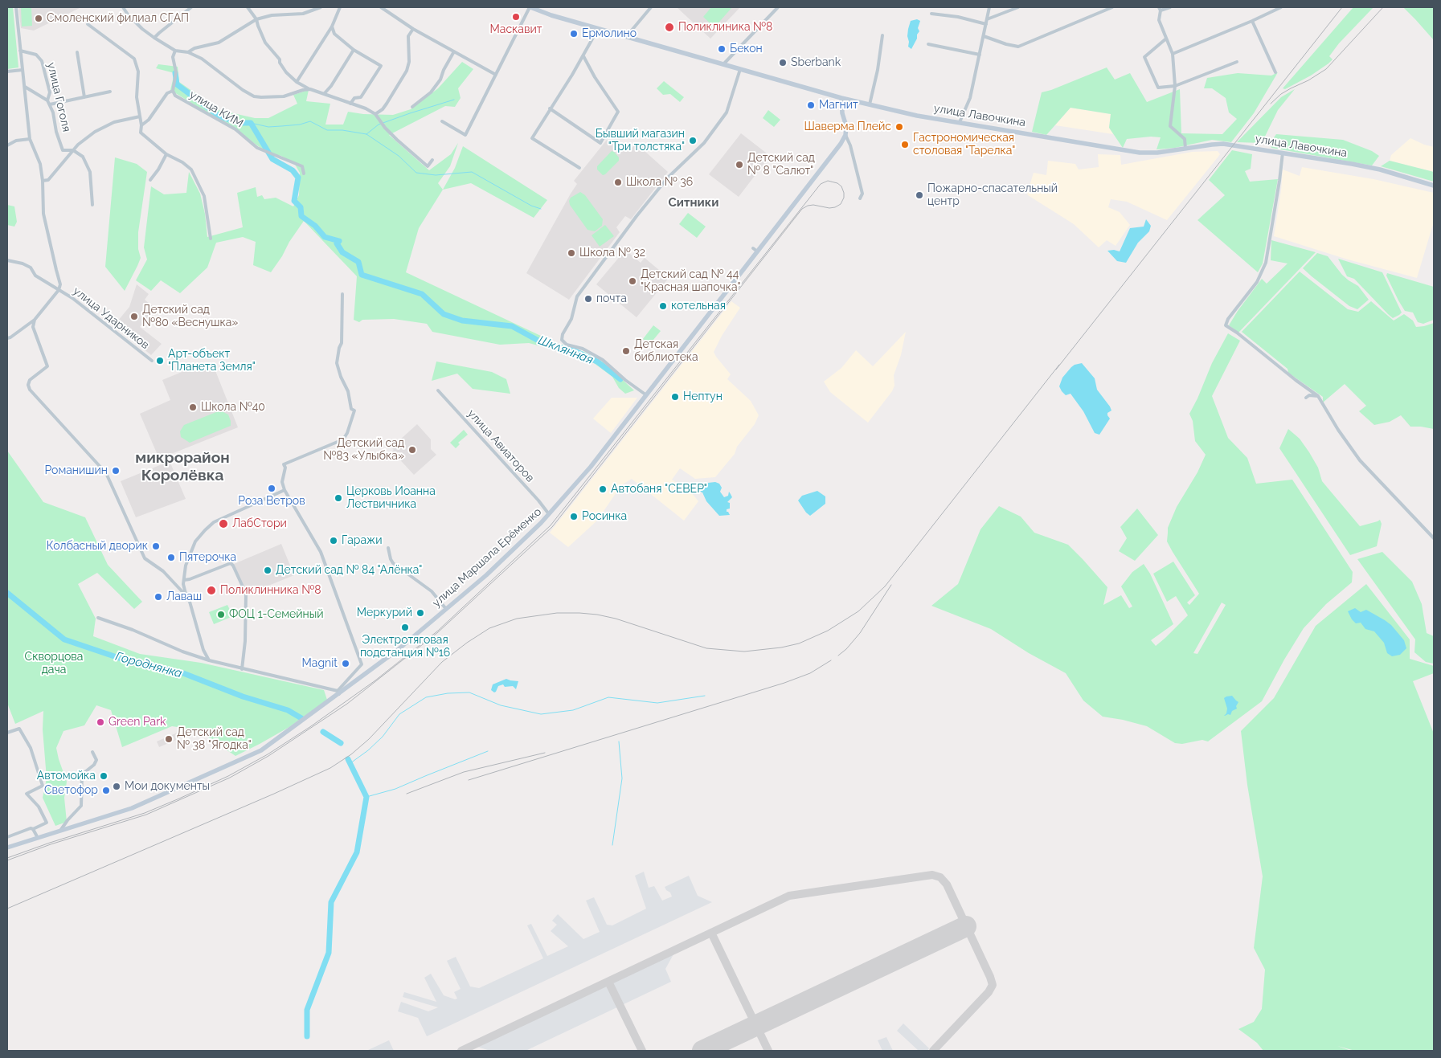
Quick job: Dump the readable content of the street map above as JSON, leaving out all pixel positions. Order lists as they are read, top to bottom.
{
  "streets": {
    "main road": ["улица Лавочкина", "улица Маршала Ерёменко"],
    "street": [
      "улица Гоголя",
      "улица КИМ",
      "улица Ударников",
      "улица Авиаторов"
    ]
  },
  "crossings": [
    ["улица Гоголя", "улица Ударников"],
    ["улица Авиаторов", "улица Маршала Ерёменко"]
  ],
  "districts": ["Ситники", "микрорайон Королёвка"],
  "water": ["Шклянная", "Городнянка"],
  "parks": ["Скворцова дача"],
  "places": [
    "Маскавит",
    "Смоленский филиал СГАП",
    "Поликлиника №8",
    "Ермолино",
    "Бекон",
    "Sberbank",
    "Магнит",
    "Шаверма Плейс",
    "Бывший магазин \"Три толстяка\"",
    "Гастрономическая столовая \"Тарелка\"",
    "Детский сад № 8 \"Салют\"",
    "Школа № 36",
    "Пожарно-спасательный центр",
    "Школа № 32",
    "Детский сад № 44 \"Красная шапочка\"",
    "почта",
    "котельная",
    "Детский сад №80 «Веснушка»",
    "Детская библиотека",
    "Арт-объект \"Планета Земля\"",
    "Нептун",
    "Школа №40",
    "Детский сад №83 «Улыбка»",
    "Романишин",
    "Роза Ветров",
    "Автобаня \"СЕВЕР\"",
    "Церковь Иоанна Лествичника",
    "Росинка",
    "ЛабСтори",
    "Гаражи",
    "Колбасный дворик",
    "Пятерочка",
    "Детский сад № 84 \"Алёнка\"",
    "Поликлинника №8",
    "Лаваш",
    "Меркурий",
    "ФОЦ 1-Семейный",
    "Электротяговая подстанция №16",
    "Magnit",
    "Green Park",
    "Детский сад № 38 \"Ягодка\"",
    "Автомойка",
    "Мои документы",
    "Светофор"
  ]
}
